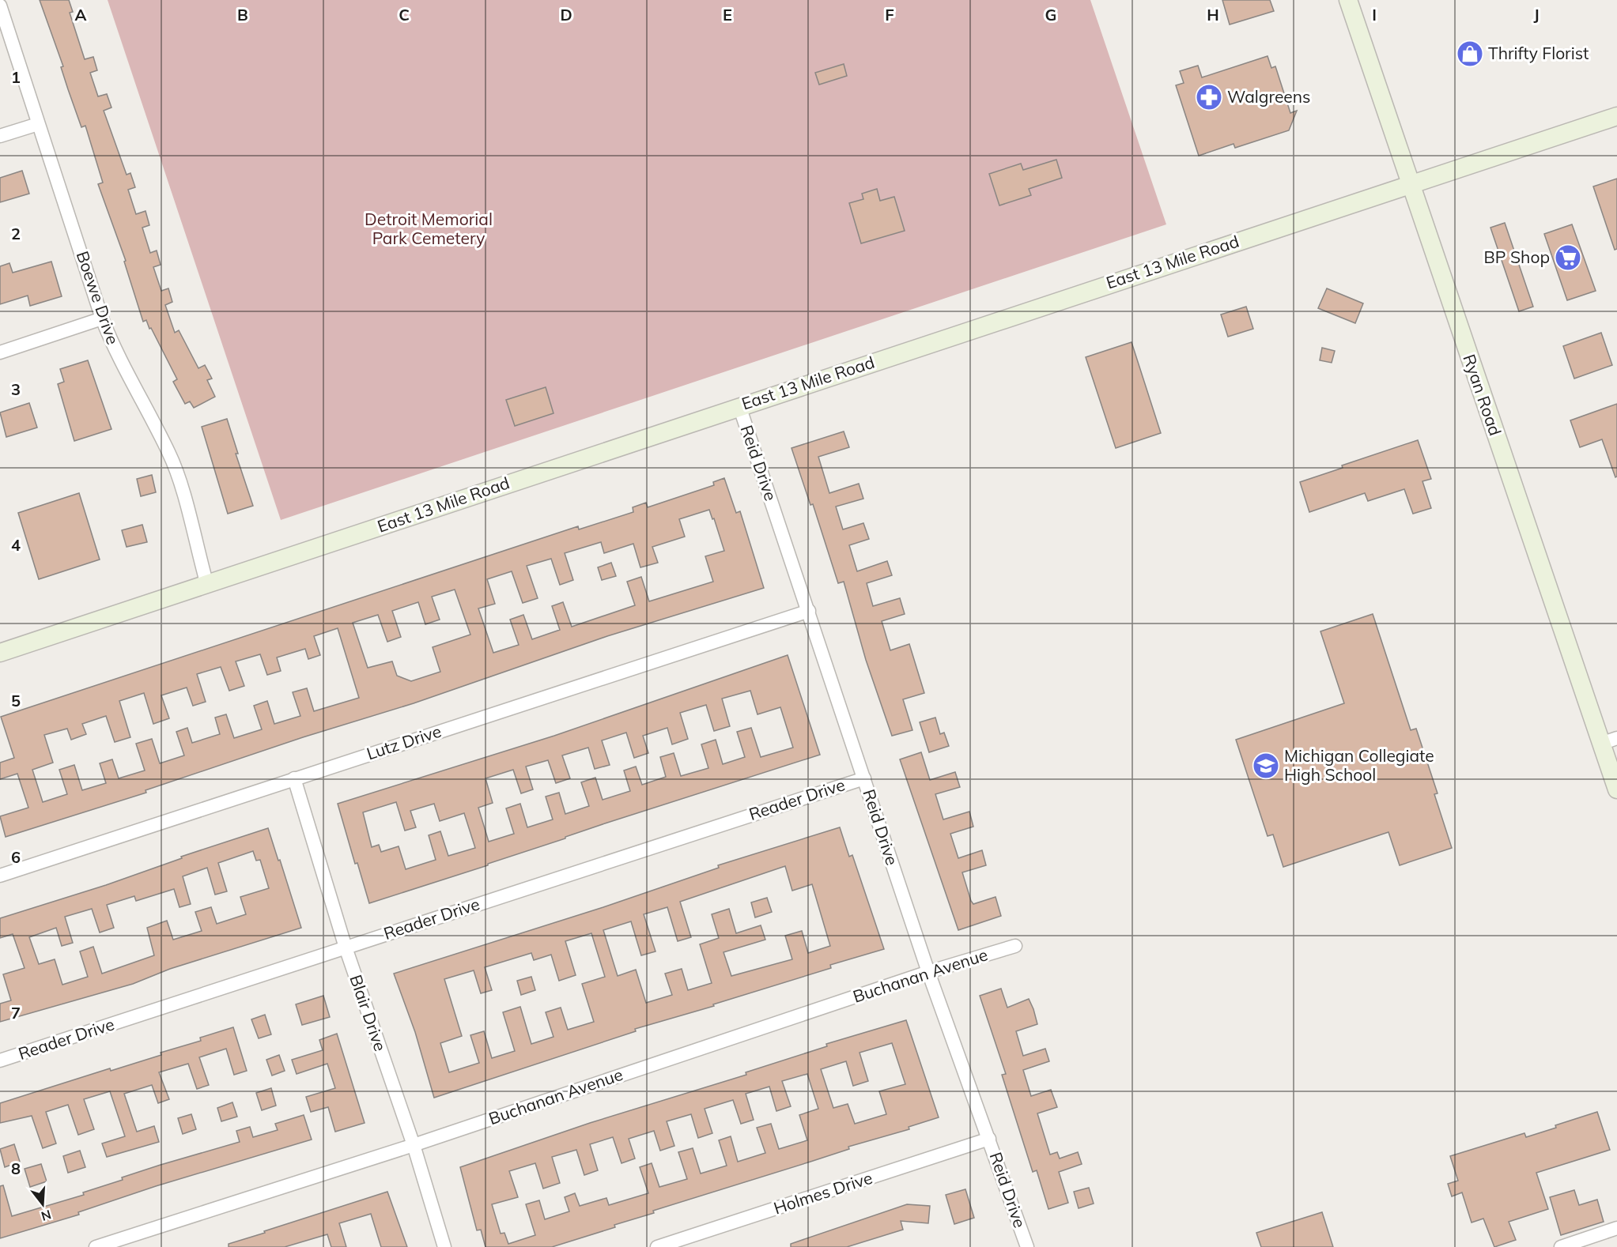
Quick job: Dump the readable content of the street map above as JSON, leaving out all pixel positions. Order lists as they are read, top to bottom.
{
  "streets": {
    "main road": ["East 13 Mile Road", "Ryan Road"],
    "street": [
      "Boewe Drive",
      "Reid Drive",
      "Lutz Drive",
      "Reader Drive",
      "Buchanan Avenue",
      "Blair Drive",
      "Holmes Drive"
    ]
  },
  "crossings": [
    ["East 13 Mile Road", "Boewe Drive"],
    ["East 13 Mile Road", "Ryan Road"],
    ["East 13 Mile Road", "Reid Drive"],
    ["Reid Drive", "Lutz Drive"],
    ["Reid Drive", "Reader Drive"],
    ["Reid Drive", "Buchanan Avenue"],
    ["Reid Drive", "Holmes Drive"],
    ["Lutz Drive", "Blair Drive"],
    ["Reader Drive", "Blair Drive"],
    ["Buchanan Avenue", "Blair Drive"]
  ],
  "parks": ["Detroit Memorial Park Cemetery"],
  "places": {
    "shop": ["Thrifty Florist"],
    "pharmacy": ["Walgreens"],
    "supermarket": ["BP Shop"],
    "school or university": ["Michigan Collegiate High School"]
  },
  "north": "bottom",
  "grid": {
    "columns": [
      "A",
      "B",
      "C",
      "D",
      "E",
      "F",
      "G",
      "H",
      "I",
      "J"
    ],
    "rows": [
      "1",
      "2",
      "3",
      "4",
      "5",
      "6",
      "7",
      "8"
    ]
  }
}
